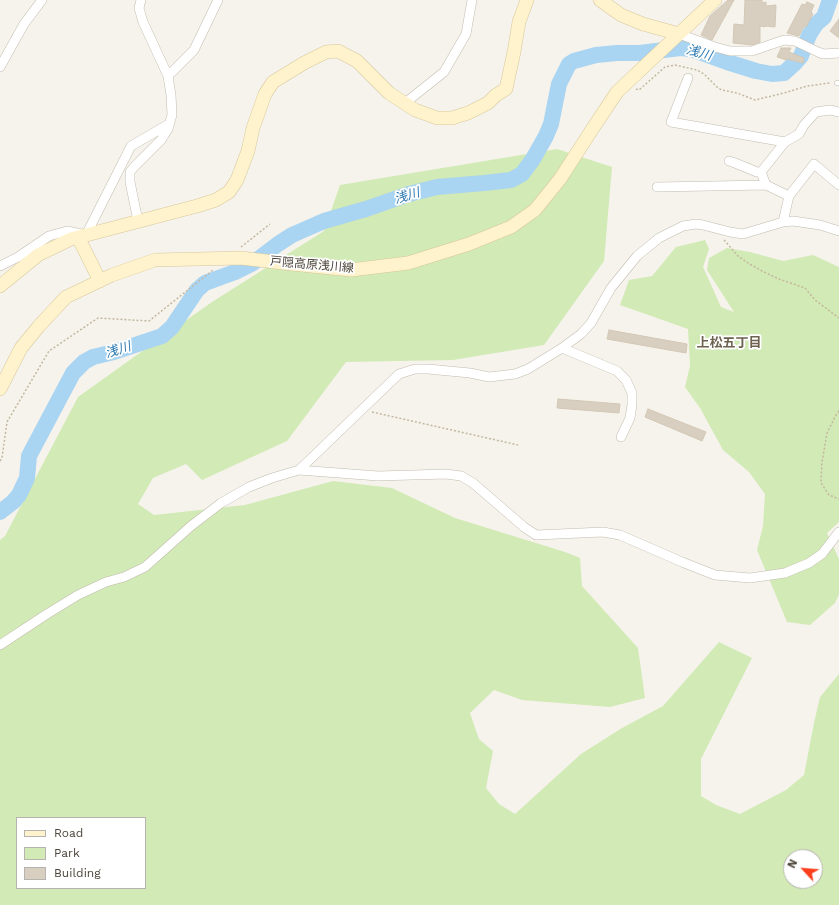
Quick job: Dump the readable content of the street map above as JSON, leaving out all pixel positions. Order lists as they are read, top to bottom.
{
  "streets": {
    "main road": ["戸隠高原浅川線"]
  },
  "districts": ["上松五丁目"],
  "water": ["浅川"],
  "legend": ["Road", "Park", "Building"],
  "north": "top left"
}
